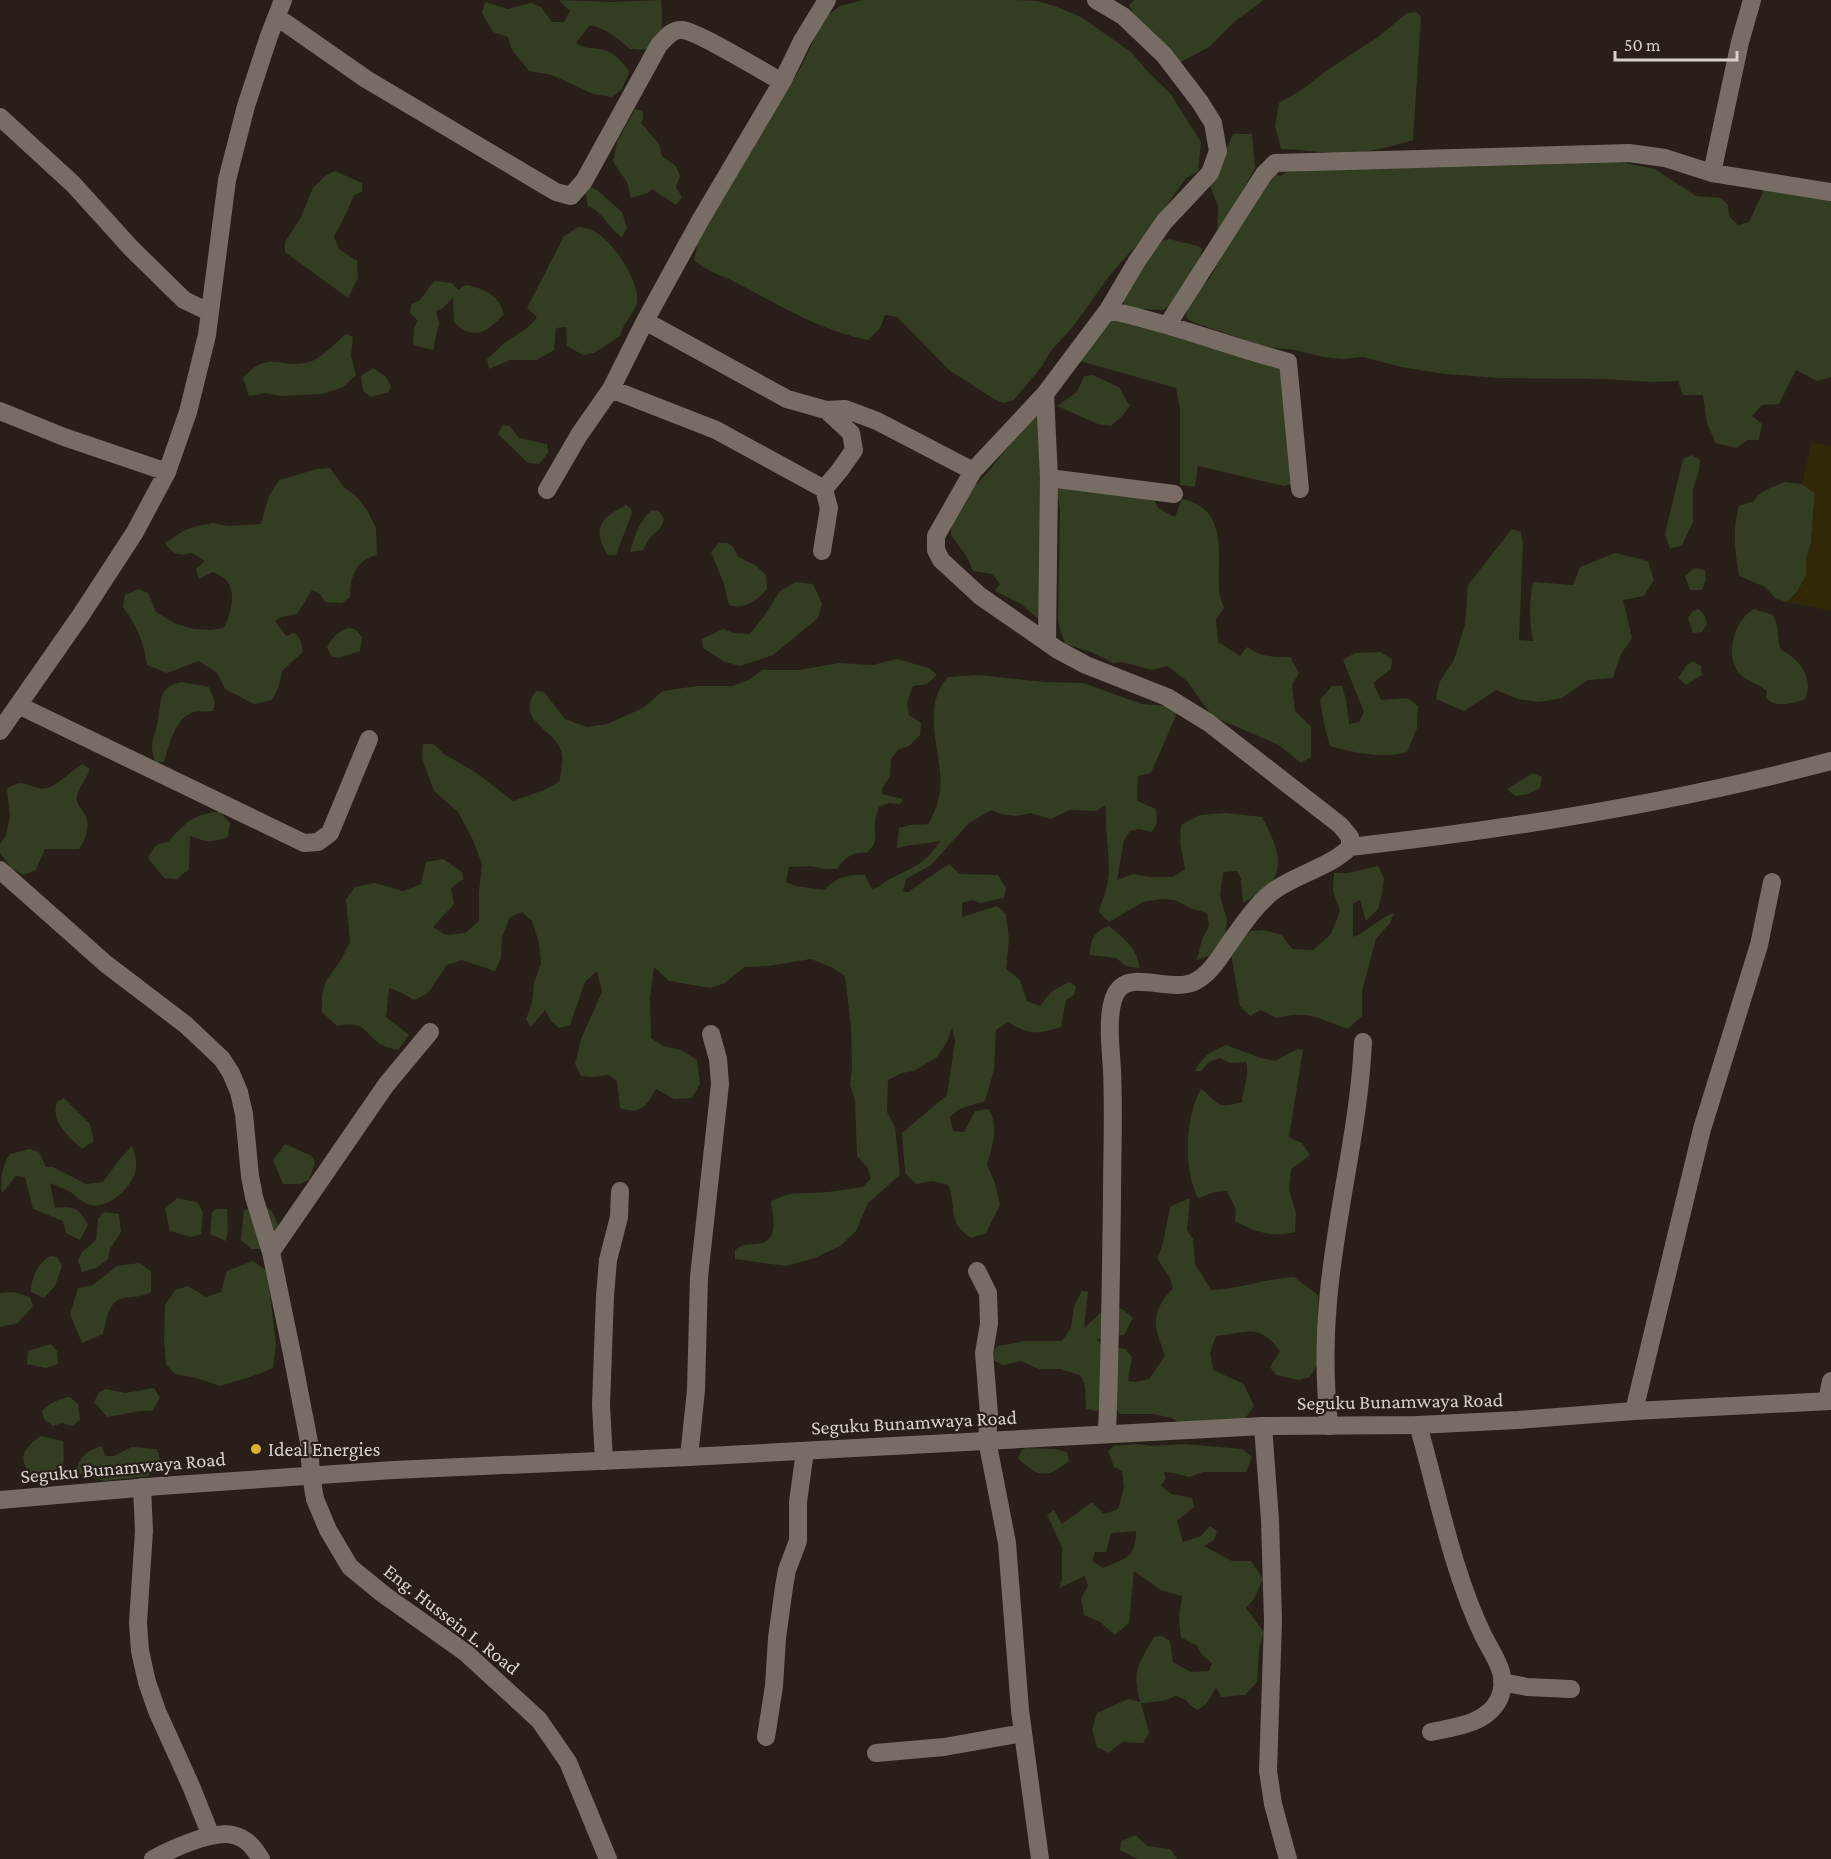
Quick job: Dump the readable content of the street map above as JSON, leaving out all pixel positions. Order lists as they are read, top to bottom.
{
  "streets": {
    "street": ["Seguku Bunamwaya Road", "Eng. Hussein L. Road"]
  },
  "crossings": [
    ["Seguku Bunamwaya Road", "Eng. Hussein L. Road"]
  ],
  "places": ["Ideal Energies"],
  "scale_bar": "50 m"
}
